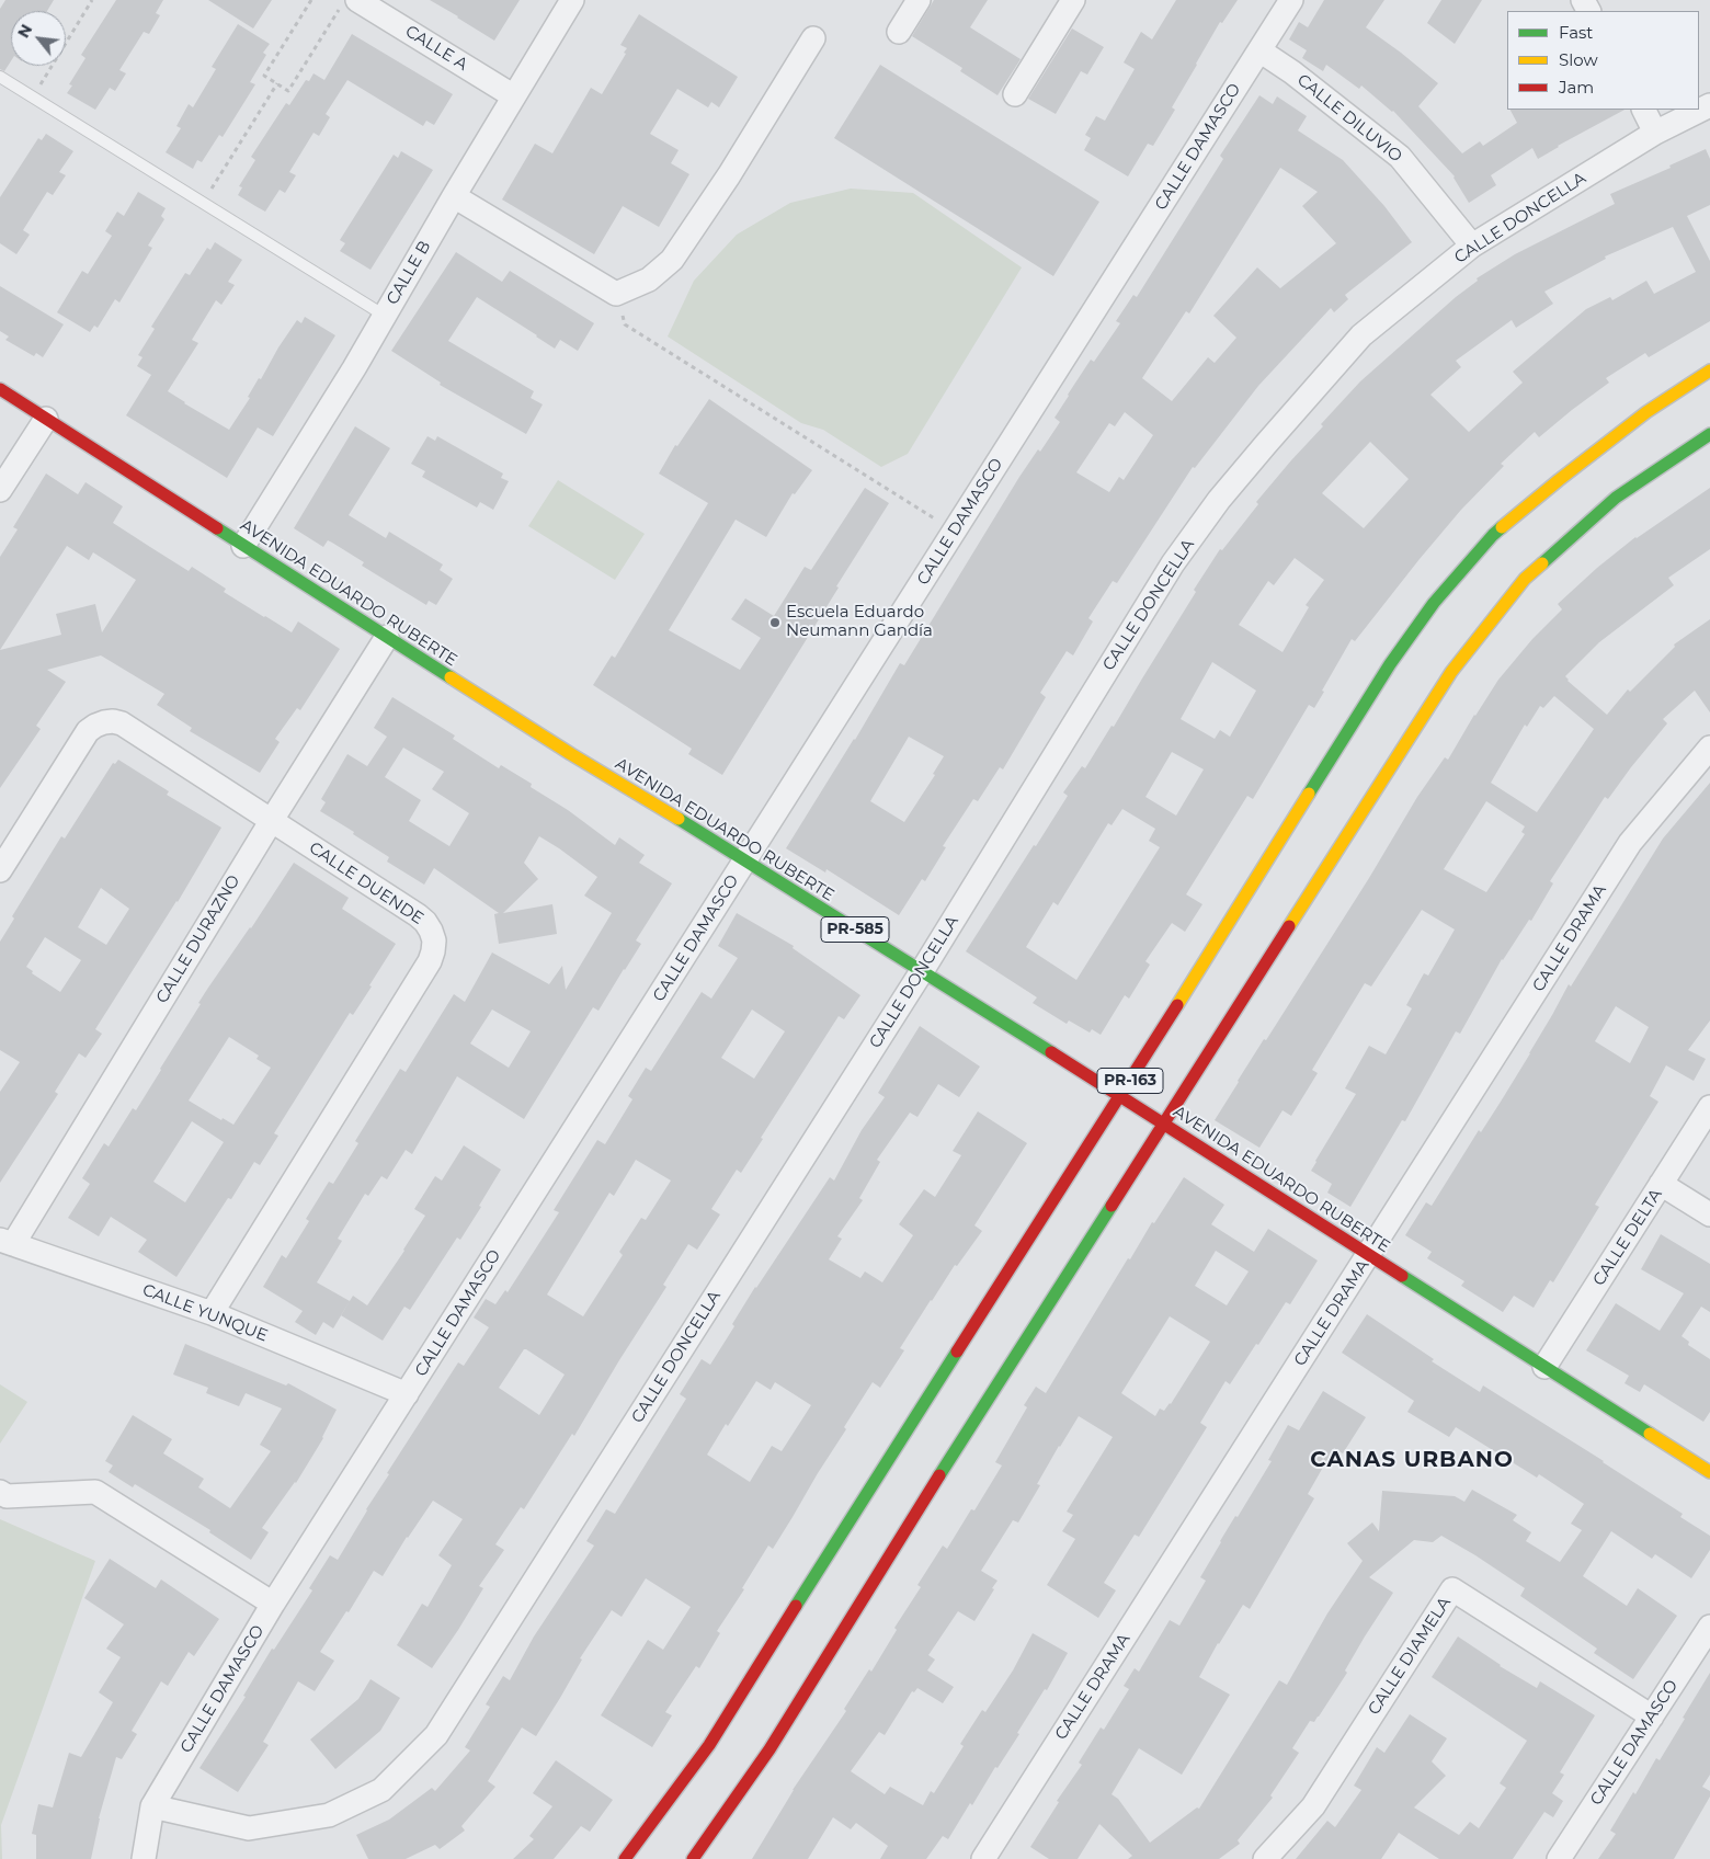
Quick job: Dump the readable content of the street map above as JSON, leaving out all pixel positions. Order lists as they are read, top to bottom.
{
  "streets": {
    "main road": ["AVENIDA EDUARDO RUBERTE", "PR-585", "PR-163"],
    "street": [
      "CALLE A",
      "CALLE DILUVIO",
      "CALLE DAMASCO",
      "CALLE DONCELLA",
      "CALLE B",
      "CALLE DUENDE",
      "CALLE DRAMA",
      "CALLE DURAZNO",
      "CALLE DELTA",
      "CALLE YUNQUE",
      "CALLE DIAMELA"
    ]
  },
  "crossings": [
    ["CALLE A", "CALLE B"],
    ["CALLE DILUVIO", "CALLE DAMASCO"],
    ["CALLE DILUVIO", "CALLE DONCELLA"],
    ["CALLE DAMASCO", "CALLE DONCELLA"],
    ["CALLE DAMASCO", "AVENIDA EDUARDO RUBERTE"],
    ["CALLE DAMASCO", "CALLE YUNQUE"],
    ["CALLE DAMASCO", "CALLE DIAMELA"],
    ["CALLE DONCELLA", "AVENIDA EDUARDO RUBERTE"],
    ["CALLE B", "AVENIDA EDUARDO RUBERTE"],
    ["AVENIDA EDUARDO RUBERTE", "CALLE DRAMA"],
    ["AVENIDA EDUARDO RUBERTE", "CALLE DURAZNO"],
    ["AVENIDA EDUARDO RUBERTE", "PR-163"],
    ["AVENIDA EDUARDO RUBERTE", "CALLE DELTA"],
    ["CALLE DUENDE", "CALLE DURAZNO"],
    ["CALLE DUENDE", "CALLE YUNQUE"],
    ["CALLE DURAZNO", "CALLE YUNQUE"]
  ],
  "districts": ["CANAS URBANO"],
  "places": ["Escuela Eduardo Neumann Gandía"],
  "legend": ["Fast", "Slow", "Jam"],
  "north": "top left"
}
